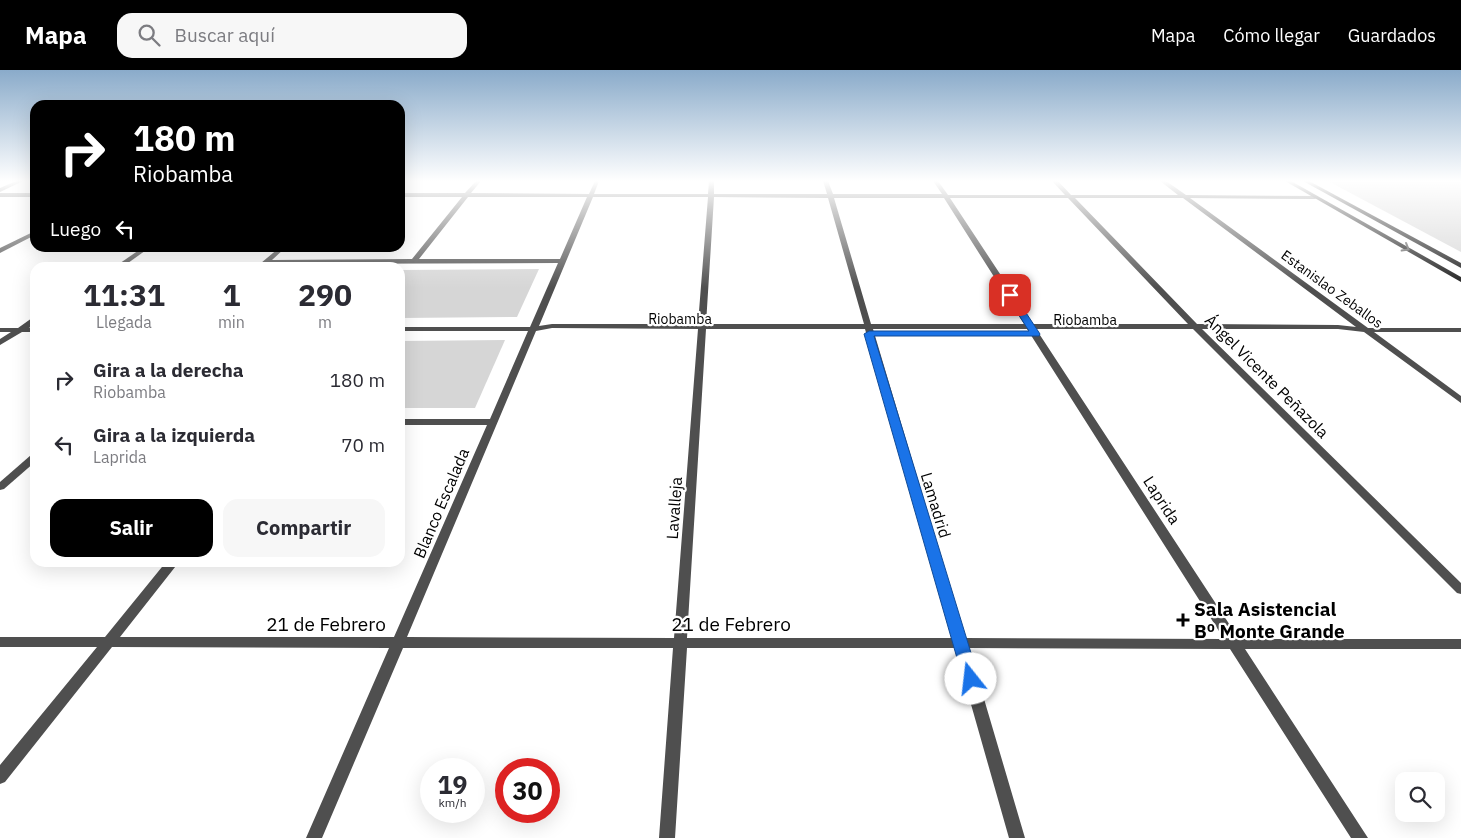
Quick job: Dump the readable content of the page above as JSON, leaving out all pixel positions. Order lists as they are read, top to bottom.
{
  "streets": {
    "street": [
      "Estanislao Zeballos",
      "Riobamba",
      "Ángel Vicente Peñazola",
      "Laprida",
      "Blanco Escalada",
      "Lamadrid",
      "Lavalleja",
      "21 de Febrero"
    ]
  },
  "crossings": [
    ["Estanislao Zeballos", "Riobamba"],
    ["Riobamba", "Ángel Vicente Peñazola"],
    ["Riobamba", "Laprida"],
    ["Riobamba", "Blanco Escalada"],
    ["Riobamba", "Lamadrid"],
    ["Riobamba", "Lavalleja"],
    ["Laprida", "21 de Febrero"],
    ["Blanco Escalada", "21 de Febrero"],
    ["Lamadrid", "21 de Febrero"],
    ["Lavalleja", "21 de Febrero"]
  ],
  "places": {
    "health": ["Sala Asistencial Bº Monte Grande"]
  },
  "page": {
    "header": "Mapa",
    "search": "Buscar aquí",
    "nav": ["Mapa", "Cómo llegar", "Guardados"],
    "turn": ["180 m", "Riobamba"],
    "then": "Luego",
    "eta": [
      "11:31",
      "Llegada",
      "1",
      "min",
      "290",
      "m"
    ],
    "list": [
      {
        "name": "Gira a la derecha",
        "note": "Riobamba",
        "value": "180 m"
      },
      {
        "name": "Gira a la izquierda",
        "note": "Laprida",
        "value": "70 m"
      }
    ],
    "buttons": ["Salir", "Compartir"],
    "speed": "19 km/h",
    "limit": "30"
  }
}
